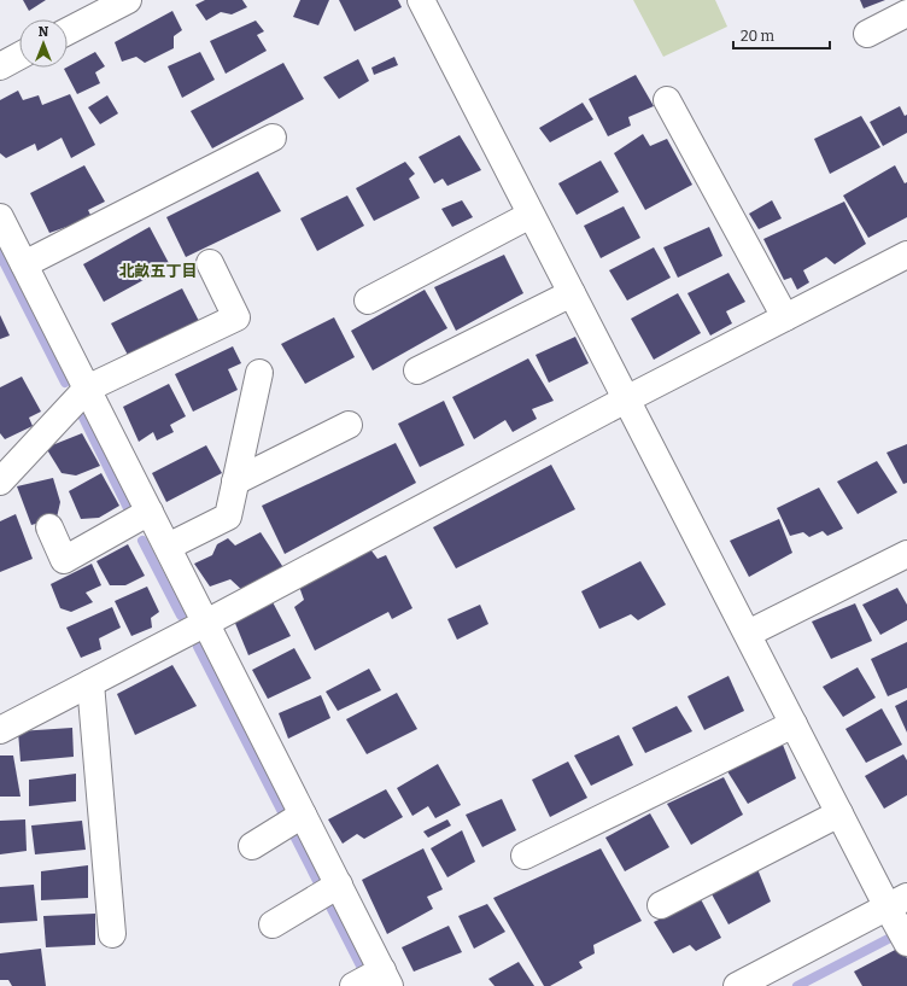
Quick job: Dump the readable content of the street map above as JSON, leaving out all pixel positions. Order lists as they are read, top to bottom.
{
  "districts": ["北畝五丁目"],
  "scale_bar": "20 m",
  "north": "top"
}
